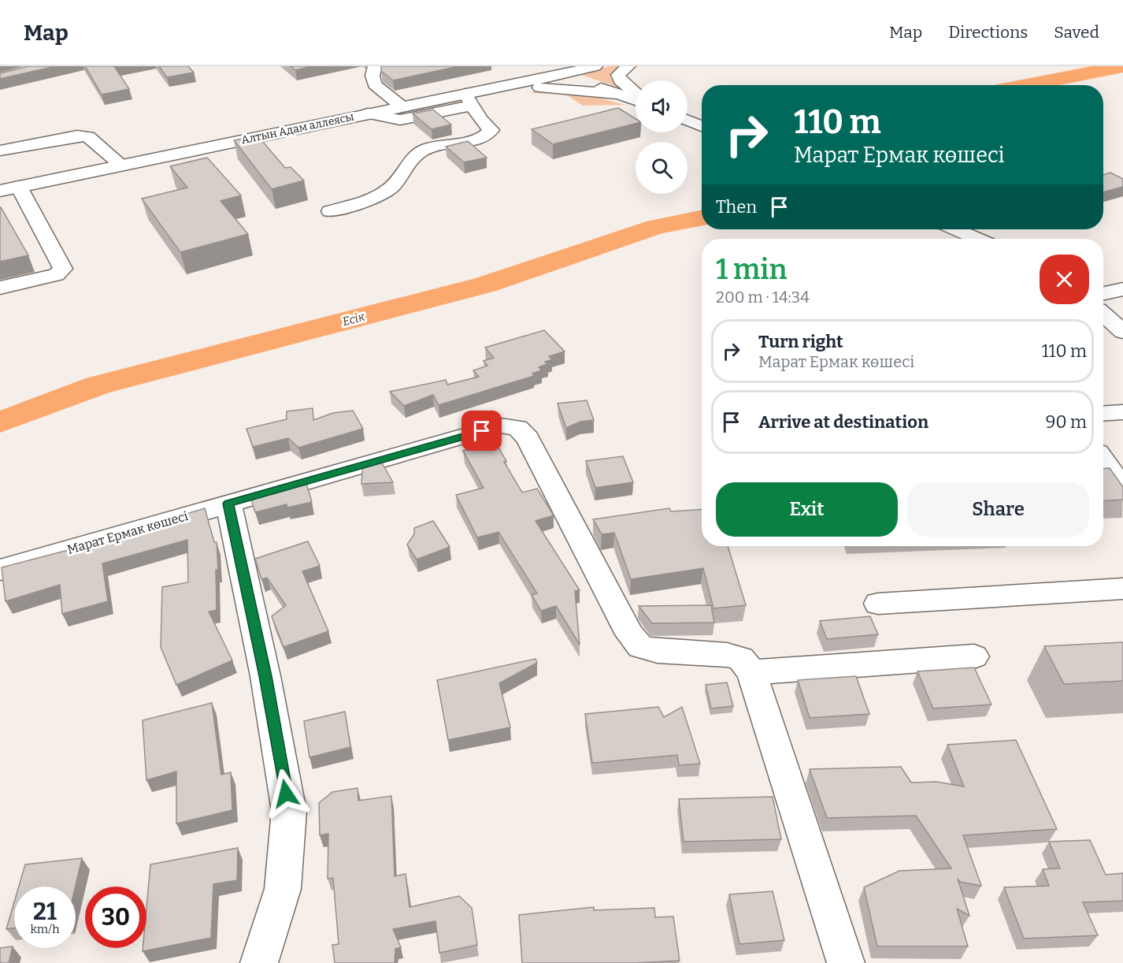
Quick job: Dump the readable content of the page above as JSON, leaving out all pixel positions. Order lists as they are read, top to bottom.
{
  "streets": {
    "main road": ["Алтын Адам аллеясы", "Марат Ермак көшесі"]
  },
  "water": ["Есік"],
  "page": {
    "header": "Map",
    "nav": ["Map", "Directions", "Saved"],
    "turn": ["110 m", "Марат Ермак көшесі"],
    "then": "Then",
    "heading": ["1 min", "200 m · 14:34"],
    "list": [
      {
        "name": "Turn right",
        "note": "Марат Ермак көшесі",
        "value": "110 m"
      },
      {
        "name": "Arrive at destination",
        "value": "90 m"
      }
    ],
    "buttons": ["Exit", "Share"],
    "speed": "21 km/h",
    "limit": "30"
  }
}
